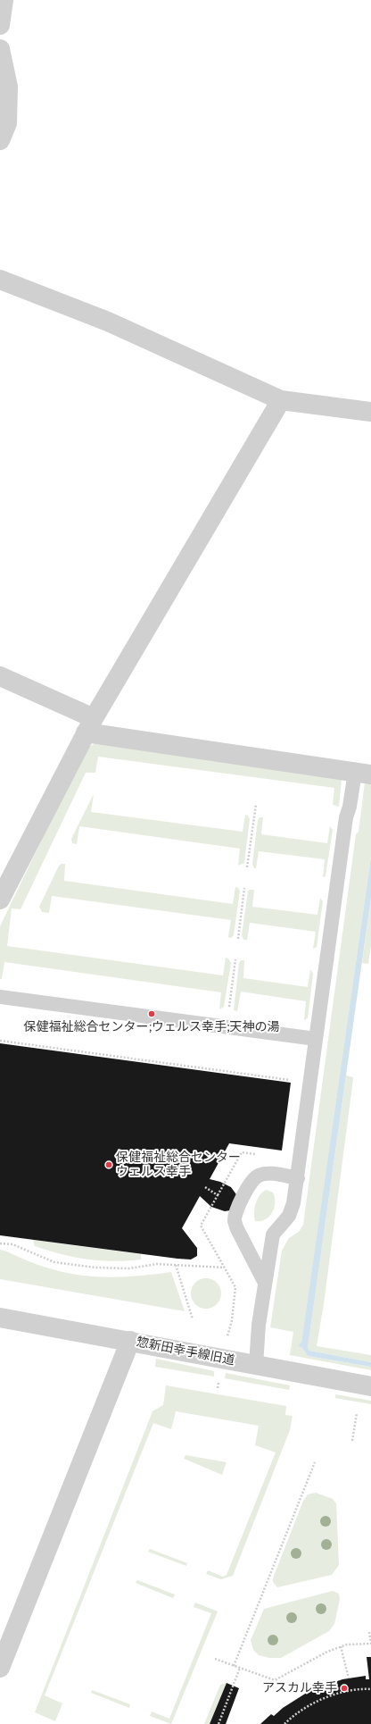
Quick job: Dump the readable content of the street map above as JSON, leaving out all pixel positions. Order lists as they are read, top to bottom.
{
  "streets": {
    "street": ["惣新田幸手線旧道"]
  },
  "places": ["保健福祉総合センター;ウェルス幸手;天神の湯", "保健福祉総合センター ウェルス幸手", "アスカル幸手"]
}
